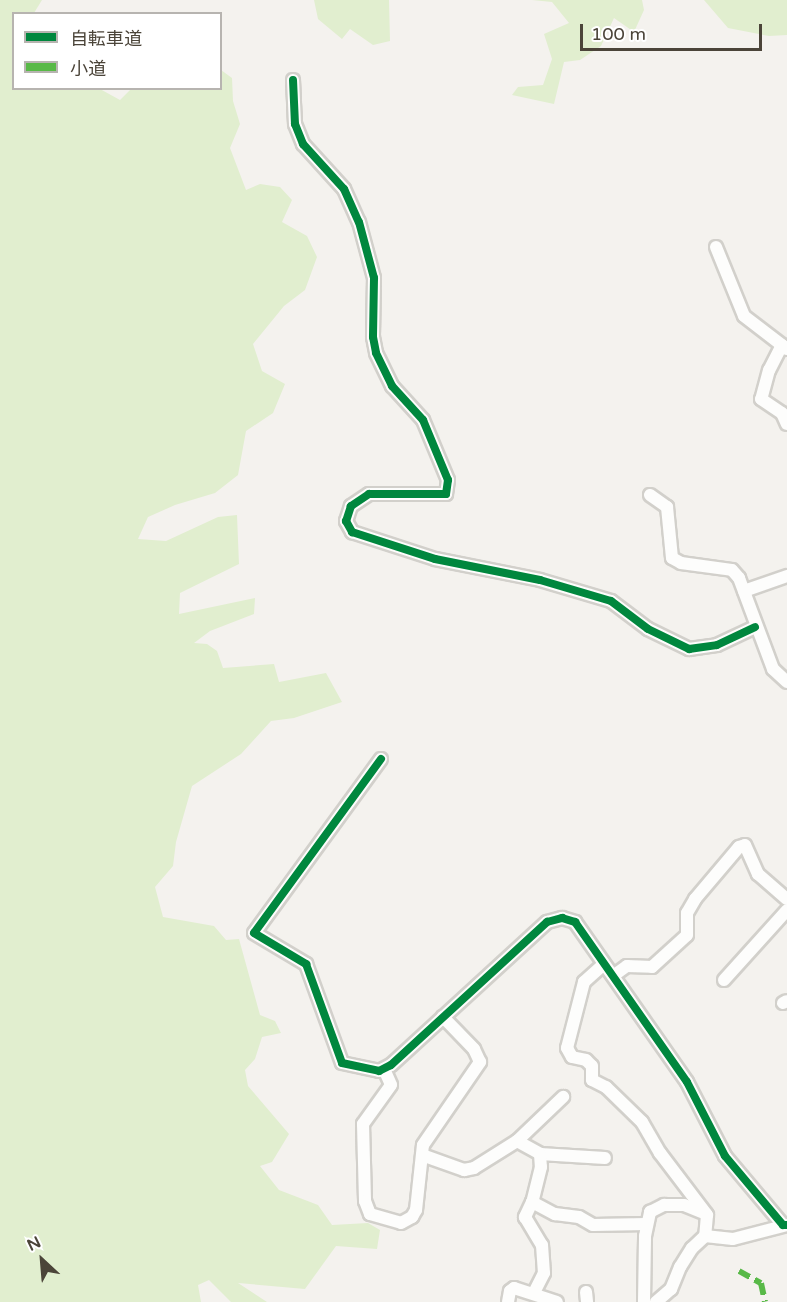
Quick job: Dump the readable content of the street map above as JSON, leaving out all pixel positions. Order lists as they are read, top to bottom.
{
  "legend": ["自転車道", "小道"],
  "scale_bar": "100 m",
  "north": "top left"
}
